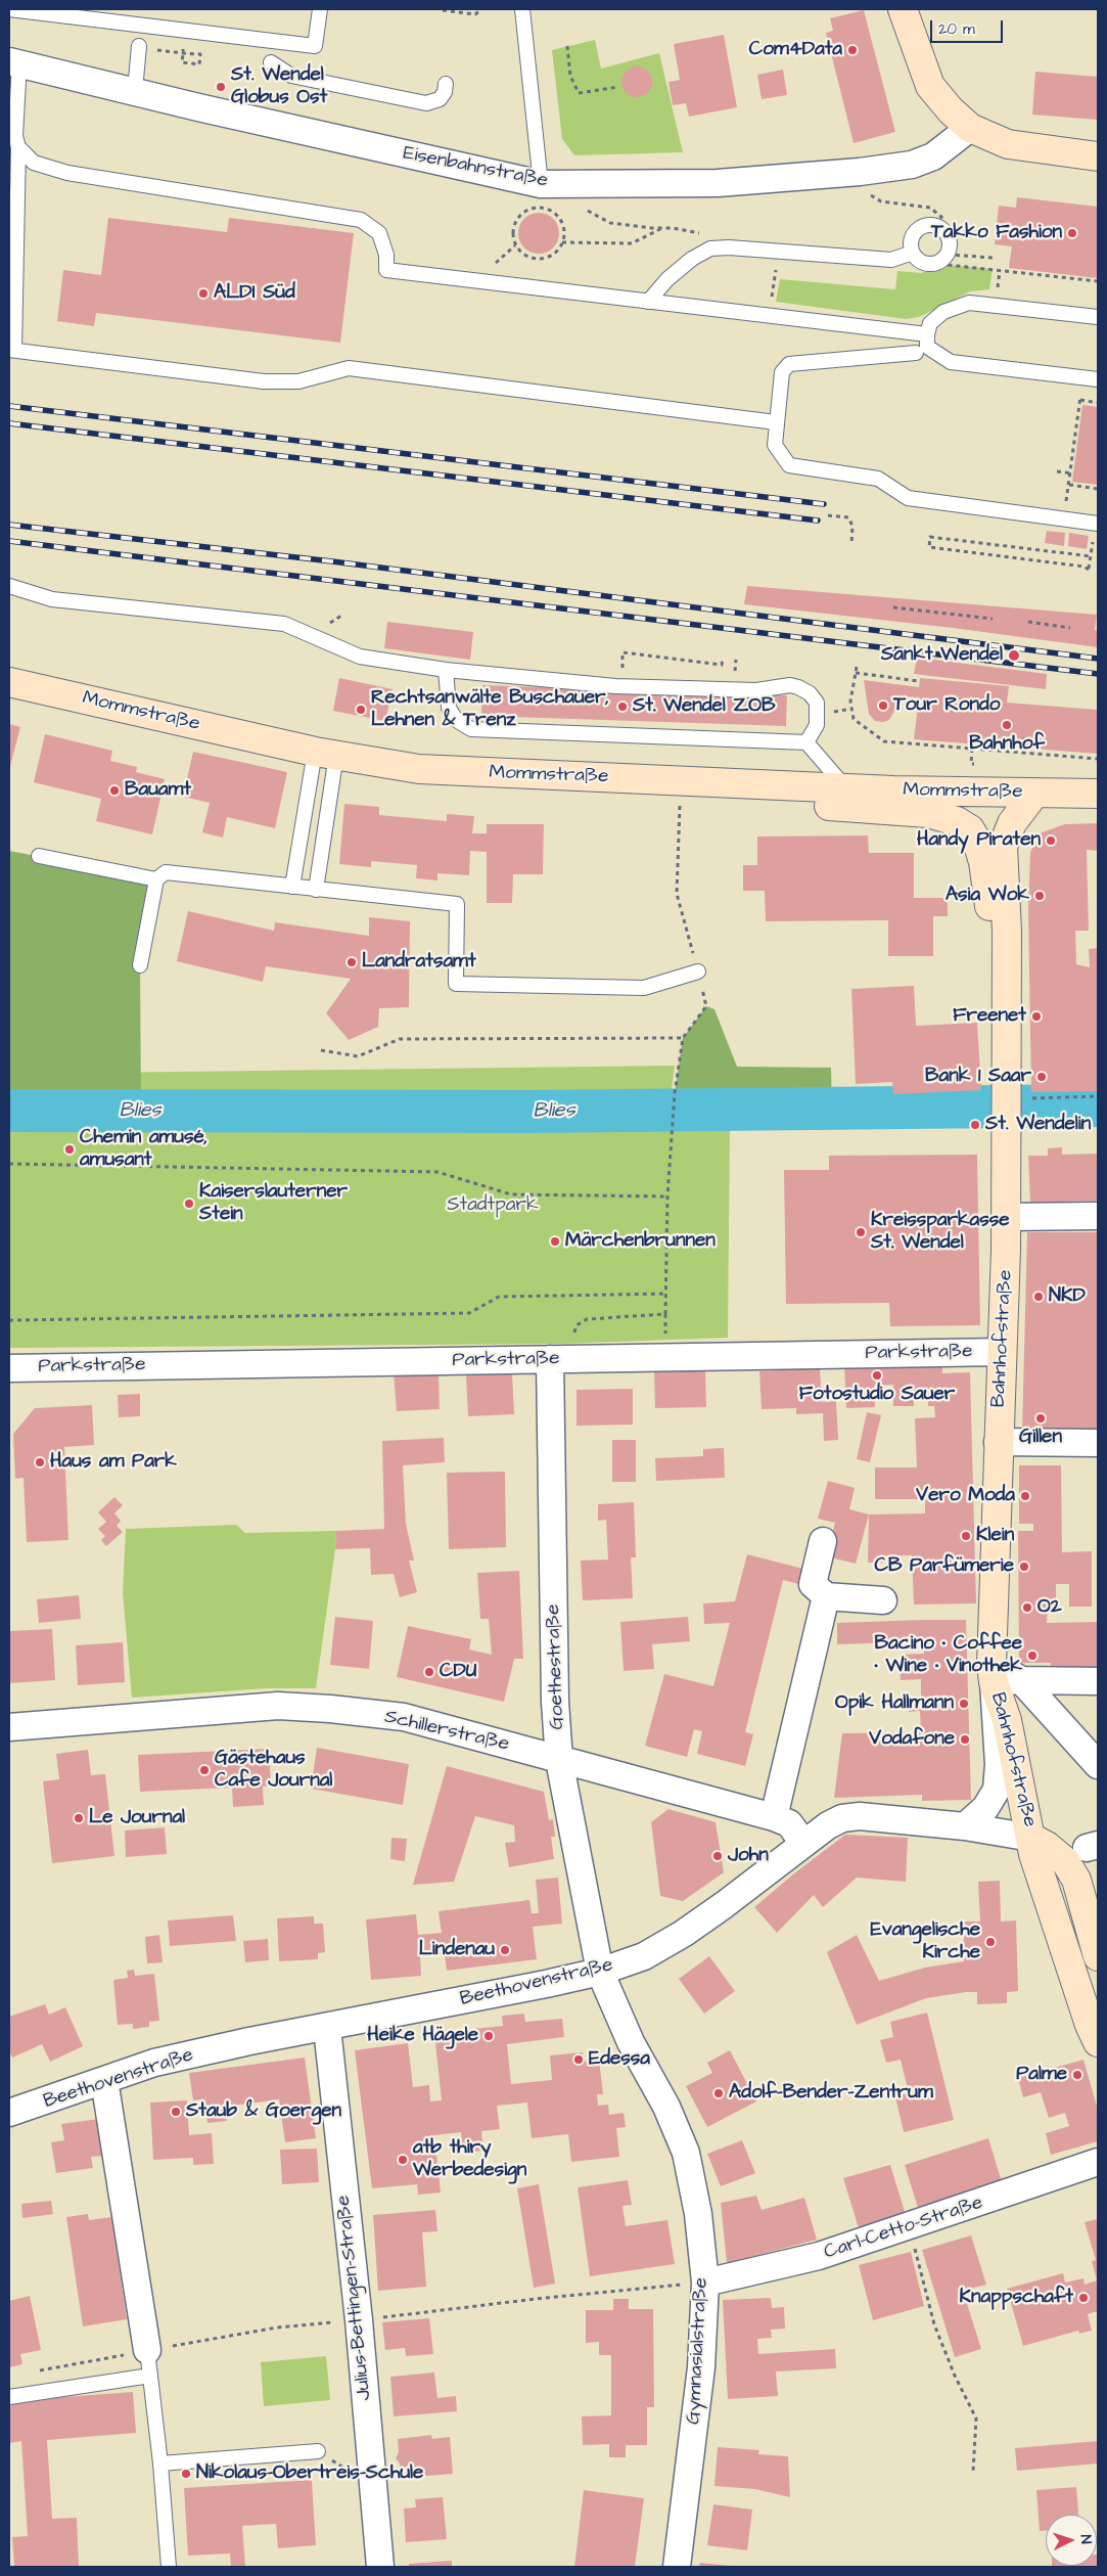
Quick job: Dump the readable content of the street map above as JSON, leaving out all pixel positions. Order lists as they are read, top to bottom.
{
  "streets": {
    "main road": ["Mommstraße", "Bahnhofstraße"],
    "street": [
      "Eisenbahnstraße",
      "Parkstraße",
      "Goethestraße",
      "Schillerstraße",
      "Beethovenstraße",
      "Carl-Cetto-Straße",
      "Julius-Bettingen-Straße",
      "Gymnasialstraße"
    ]
  },
  "crossings": [
    ["Mommstraße", "Bahnhofstraße"],
    ["Bahnhofstraße", "Parkstraße"],
    ["Bahnhofstraße", "Beethovenstraße"],
    ["Parkstraße", "Goethestraße"],
    ["Goethestraße", "Schillerstraße"],
    ["Goethestraße", "Beethovenstraße"],
    ["Goethestraße", "Gymnasialstraße"],
    ["Schillerstraße", "Beethovenstraße"],
    ["Beethovenstraße", "Julius-Bettingen-Straße"],
    ["Beethovenstraße", "Gymnasialstraße"],
    ["Carl-Cetto-Straße", "Gymnasialstraße"]
  ],
  "water": ["Blies"],
  "parks": ["Stadtpark"],
  "places": [
    "Com4Data",
    "St. Wendel Globus Ost",
    "Takko Fashion",
    "ALDI Süd",
    "Sankt Wendel",
    "Tour Rondo",
    "St. Wendel ZOB",
    "Rechtsanwälte Buschauer, Lehnen & Trenz",
    "Bahnhof",
    "Bauamt",
    "Handy Piraten",
    "Asia Wok",
    "Landratsamt",
    "Freenet",
    "Bank 1 Saar",
    "St. Wendelin",
    "Chemin amusé, amusant",
    "Kaiserslauterner Stein",
    "Kreissparkasse St. Wendel",
    "Märchenbrunnen",
    "NKD",
    "Fotostudio Sauer",
    "Gillen",
    "Haus am Park",
    "Vero Moda",
    "Klein",
    "CB Parfümerie",
    "O2",
    "Bacino • Coffee • Wine • Vinothek",
    "CDU",
    "Opik Hallmann",
    "Vodafone",
    "Gästehaus Cafe Journal",
    "Le Journal",
    "John",
    "Evangelische Kirche",
    "Lindenau",
    "Heike Hägele",
    "Edessa",
    "Palme",
    "Adolf-Bender-Zentrum",
    "Staub & Goergen",
    "atb thiry Werbedesign",
    "Knappschaft",
    "Nikolaus-Obertreis-Schule"
  ],
  "scale_bar": "20 m",
  "north": "right"
}
